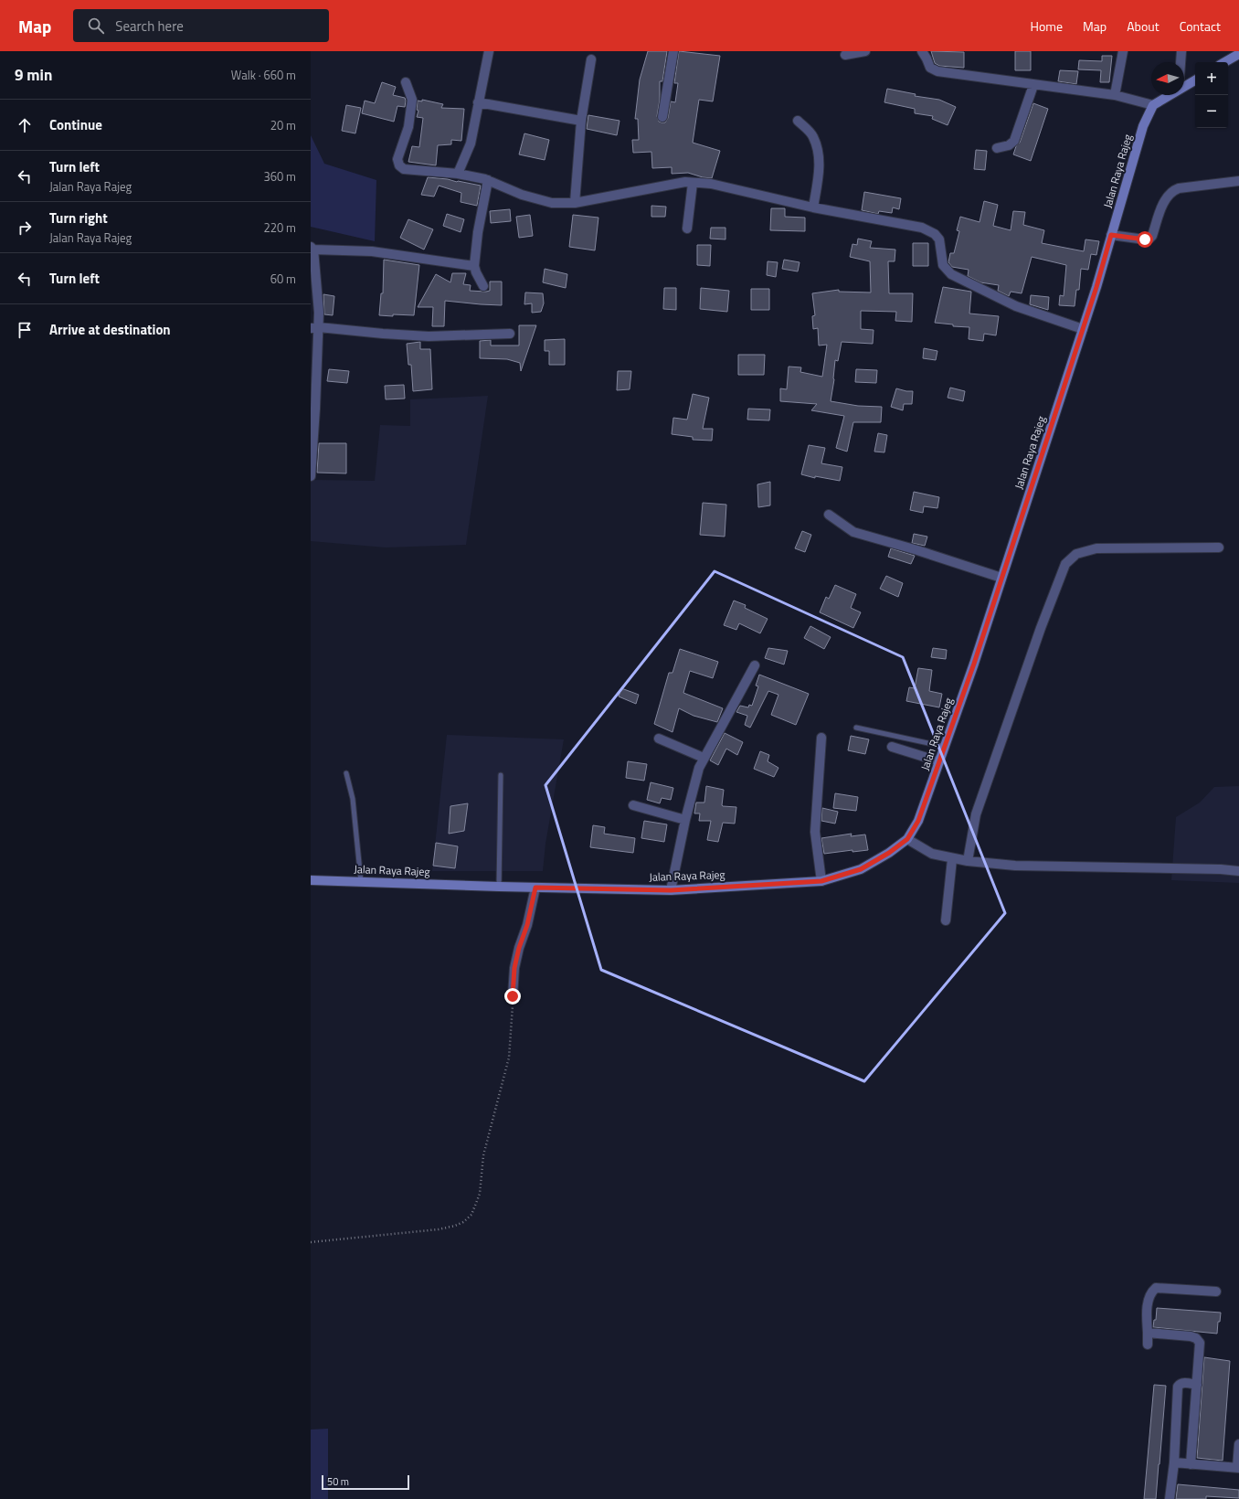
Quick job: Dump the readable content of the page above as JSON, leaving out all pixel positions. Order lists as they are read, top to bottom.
{
  "streets": {
    "main road": ["Jalan Raya Rajeg"]
  },
  "scale_bar": "50 m",
  "north": "left",
  "page": {
    "header": "Map",
    "search": "Search here",
    "nav": [
      "Home",
      "Map",
      "About",
      "Contact"
    ],
    "heading": ["9 min", "Walk · 660 m"],
    "map_buttons": ["+", "−"],
    "list": [
      ["Continue", "20 m"],
      ["Turn left", "Jalan Raya Rajeg", "360 m"],
      ["Turn right", "Jalan Raya Rajeg", "220 m"],
      ["Turn left", "60 m"],
      "Arrive at destination"
    ],
    "scale": "50 m"
  }
}
